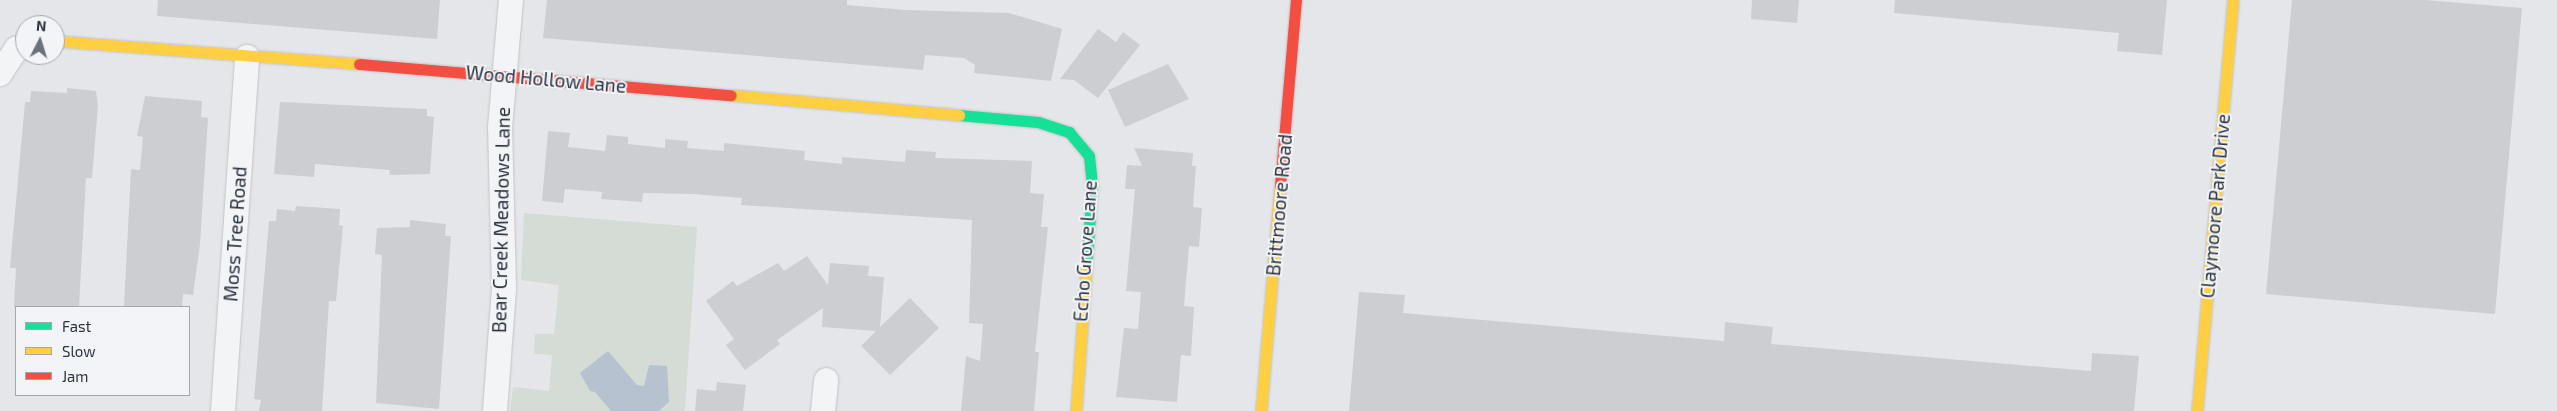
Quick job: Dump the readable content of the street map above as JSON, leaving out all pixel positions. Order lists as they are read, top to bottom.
{
  "streets": {
    "street": [
      "Wood Hollow Lane",
      "Brittmoore Road",
      "Claymoore Park Drive",
      "Bear Creek Meadows Lane",
      "Moss Tree Road",
      "Echo Grove Lane"
    ]
  },
  "crossings": [
    ["Wood Hollow Lane", "Bear Creek Meadows Lane"],
    ["Wood Hollow Lane", "Moss Tree Road"],
    ["Wood Hollow Lane", "Echo Grove Lane"]
  ],
  "legend": ["Fast", "Slow", "Jam"],
  "north": "top"
}
